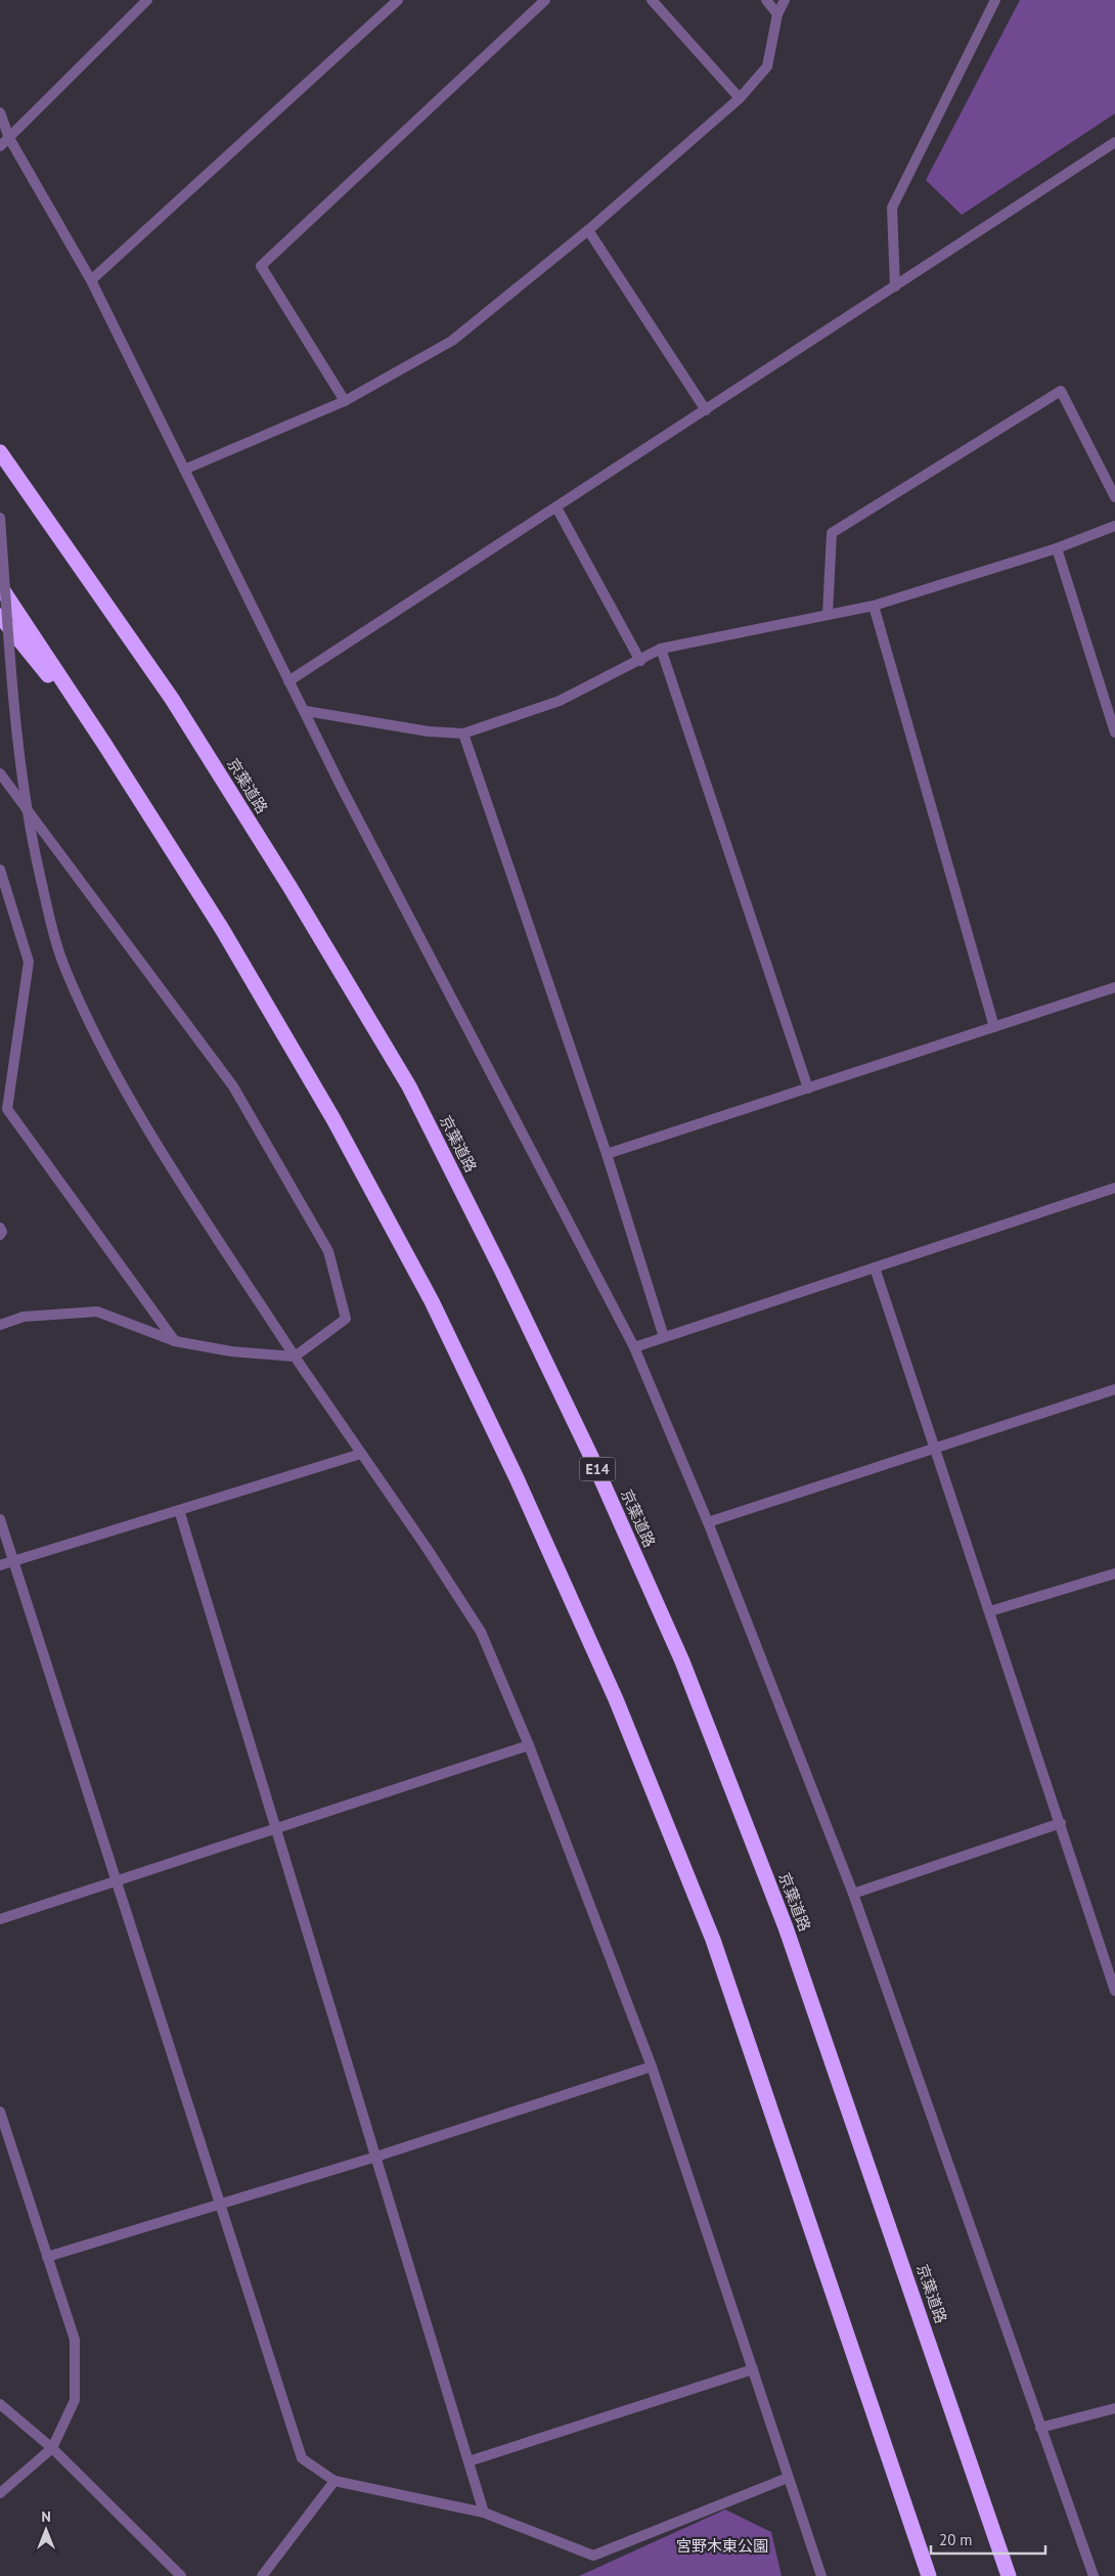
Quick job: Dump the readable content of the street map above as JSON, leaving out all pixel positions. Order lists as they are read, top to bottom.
{
  "streets": {
    "highway": ["京葉道路", "E14"]
  },
  "parks": ["宮野木東公園"],
  "scale_bar": "20 m",
  "north": "top"
}
